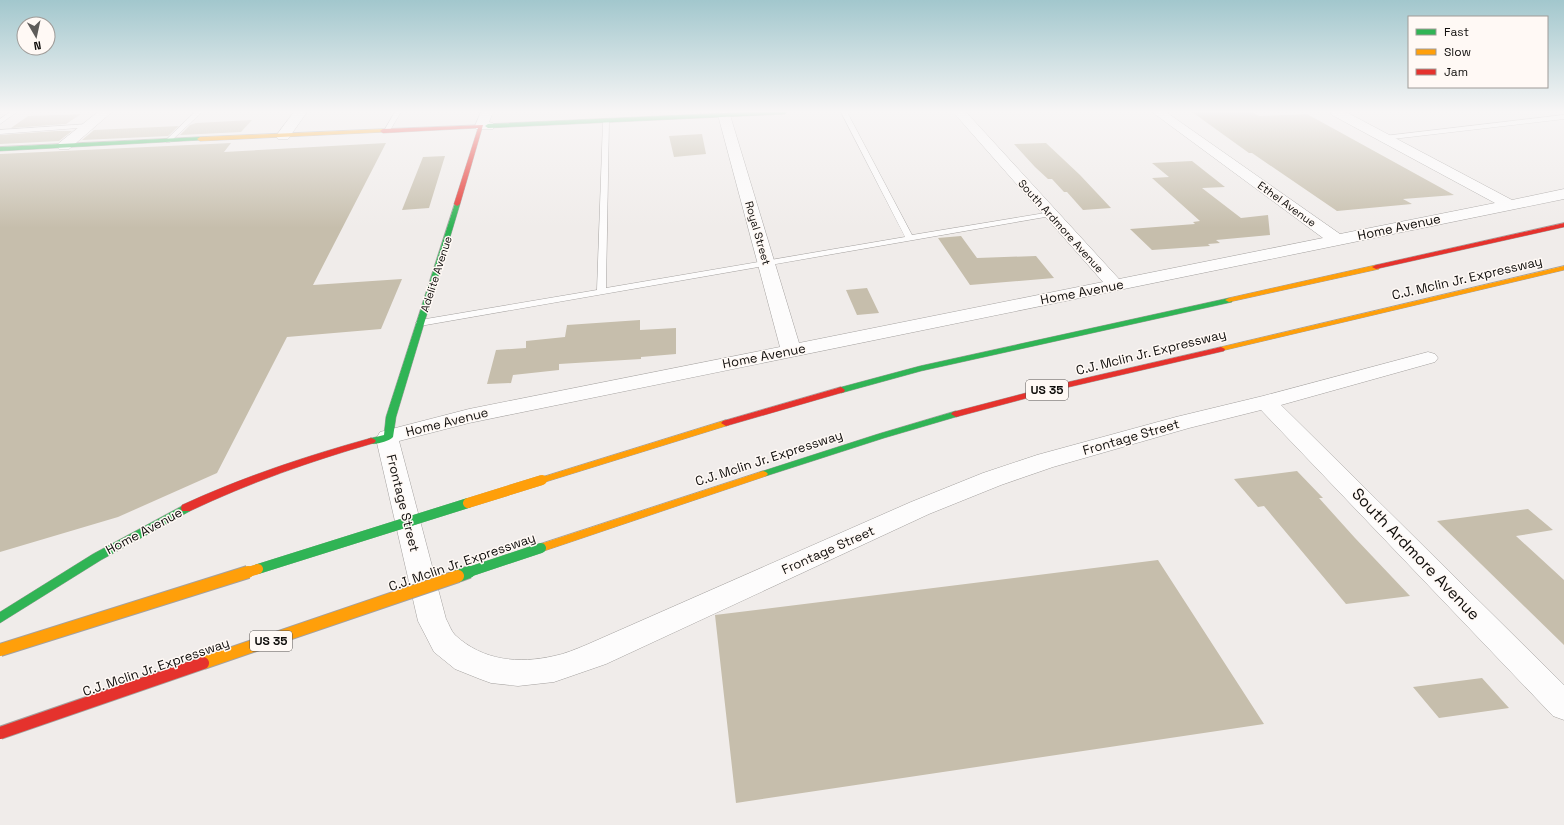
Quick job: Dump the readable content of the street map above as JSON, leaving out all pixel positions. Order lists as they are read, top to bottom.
{
  "streets": {
    "main road": [
      "Home Avenue",
      "Adelite Avenue",
      "C.J. Mclin Jr. Expressway",
      "US 35"
    ],
    "street": [
      "Ethel Avenue",
      "South Ardmore Avenue",
      "Royal Street",
      "Frontage Street"
    ]
  },
  "crossings": [
    ["Ethel Avenue", "Home Avenue"],
    ["South Ardmore Avenue", "Home Avenue"],
    ["South Ardmore Avenue", "Frontage Street"],
    ["Home Avenue", "Royal Street"],
    ["Home Avenue", "Adelite Avenue"],
    ["Home Avenue", "Frontage Street"],
    ["Adelite Avenue", "Frontage Street"]
  ],
  "legend": ["Fast", "Slow", "Jam"],
  "north": "bottom"
}
